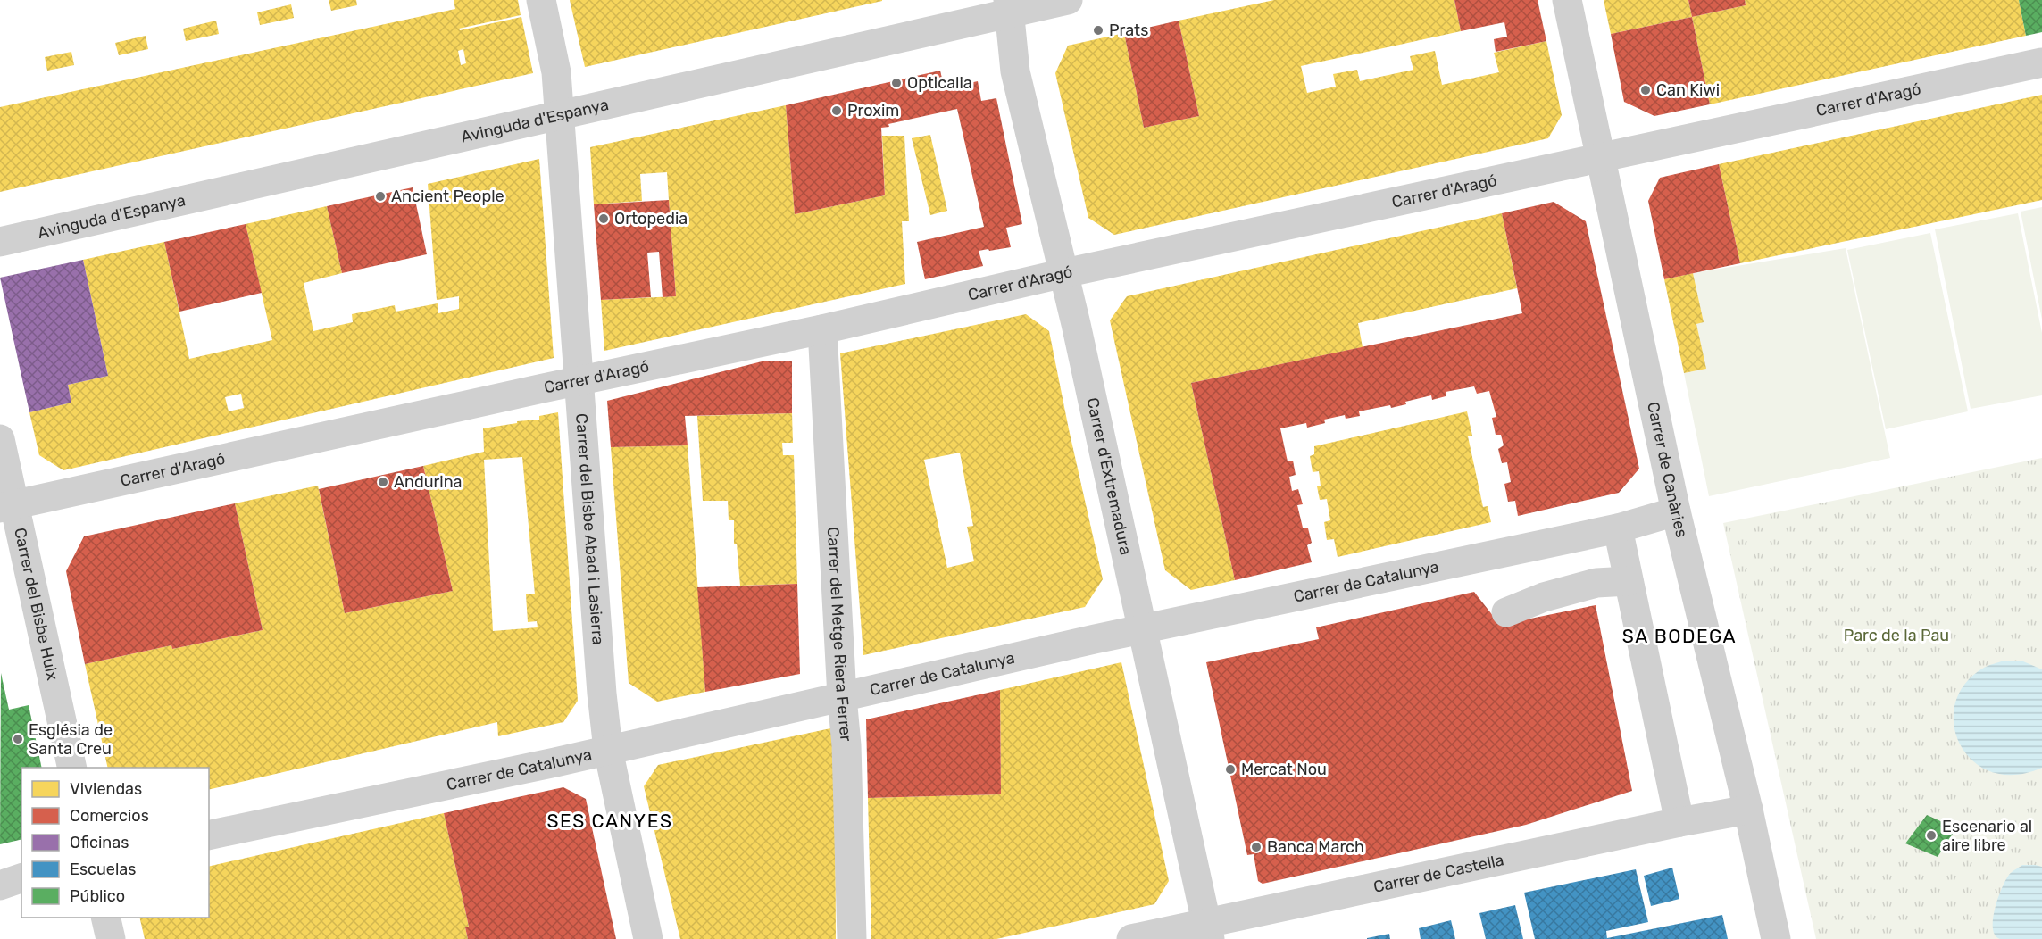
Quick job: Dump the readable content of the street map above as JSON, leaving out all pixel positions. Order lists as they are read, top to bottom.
{
  "streets": {
    "street": [
      "Carrer d'Aragó",
      "Avinguda d'Espanya",
      "Carrer de Canàries",
      "Carrer d'Extremadura",
      "Carrer del Bisbe Abad i Lasierra",
      "Carrer de Catalunya",
      "Carrer del Bisbe Huix",
      "Carrer del Metge Riera Ferrer",
      "Carrer de Castella"
    ]
  },
  "crossings": [
    ["Carrer d'Aragó", "Carrer de Canàries"],
    ["Carrer d'Aragó", "Carrer d'Extremadura"],
    ["Carrer d'Aragó", "Carrer del Bisbe Abad i Lasierra"],
    ["Carrer d'Aragó", "Carrer del Bisbe Huix"],
    ["Carrer d'Aragó", "Carrer del Metge Riera Ferrer"],
    ["Avinguda d'Espanya", "Carrer d'Extremadura"],
    ["Avinguda d'Espanya", "Carrer del Bisbe Abad i Lasierra"],
    ["Carrer de Canàries", "Carrer de Catalunya"],
    ["Carrer de Canàries", "Carrer de Castella"],
    ["Carrer d'Extremadura", "Carrer de Catalunya"],
    ["Carrer d'Extremadura", "Carrer de Castella"],
    ["Carrer del Bisbe Abad i Lasierra", "Carrer de Catalunya"],
    ["Carrer de Catalunya", "Carrer del Metge Riera Ferrer"]
  ],
  "districts": ["SA BODEGA", "SES CANYES"],
  "parks": ["Parc de la Pau"],
  "places": [
    "Prats",
    "Opticalia",
    "Can Kiwi",
    "Proxim",
    "Ancient People",
    "Ortopedia",
    "Andurina",
    "Església de Santa Creu",
    "Mercat Nou",
    "Escenario al aire libre",
    "Banca March"
  ],
  "legend": [
    "Viviendas",
    "Comercios",
    "Oficinas",
    "Escuelas",
    "Público"
  ]
}
